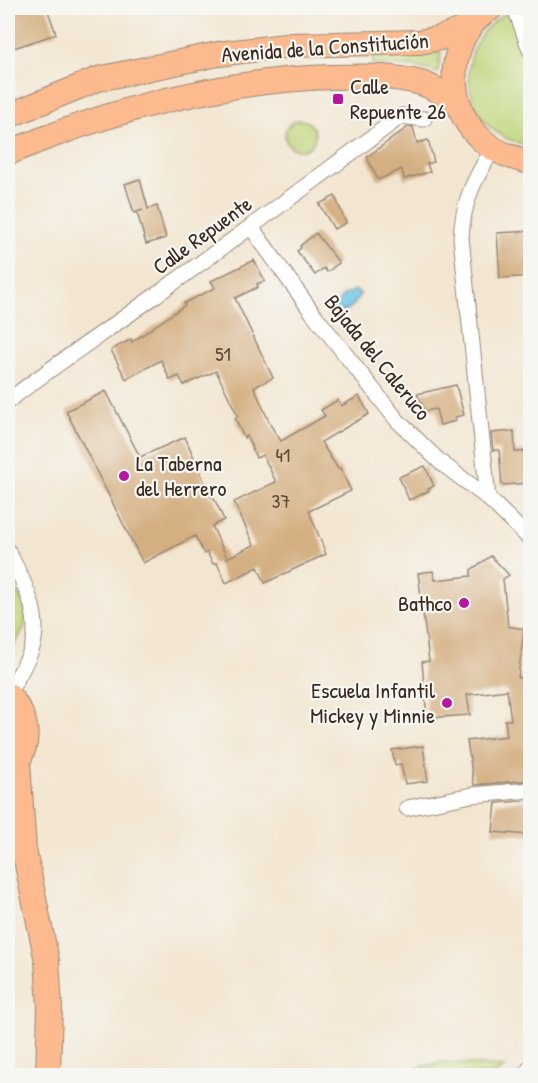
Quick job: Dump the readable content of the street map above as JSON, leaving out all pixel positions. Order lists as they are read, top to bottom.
{
  "streets": {
    "main road": ["Avenida de la Constitución"],
    "street": ["Calle Repuente", "Bajada del Caleruco"]
  },
  "crossings": [
    ["Calle Repuente", "Bajada del Caleruco"]
  ],
  "places": {
    "transit": ["Calle Repuente 26"],
    "other": ["La Taberna del Herrero", "Bathco", "Escuela Infantil Mickey y Minnie"]
  },
  "house_numbers": ["51", "41", "37"]
}
